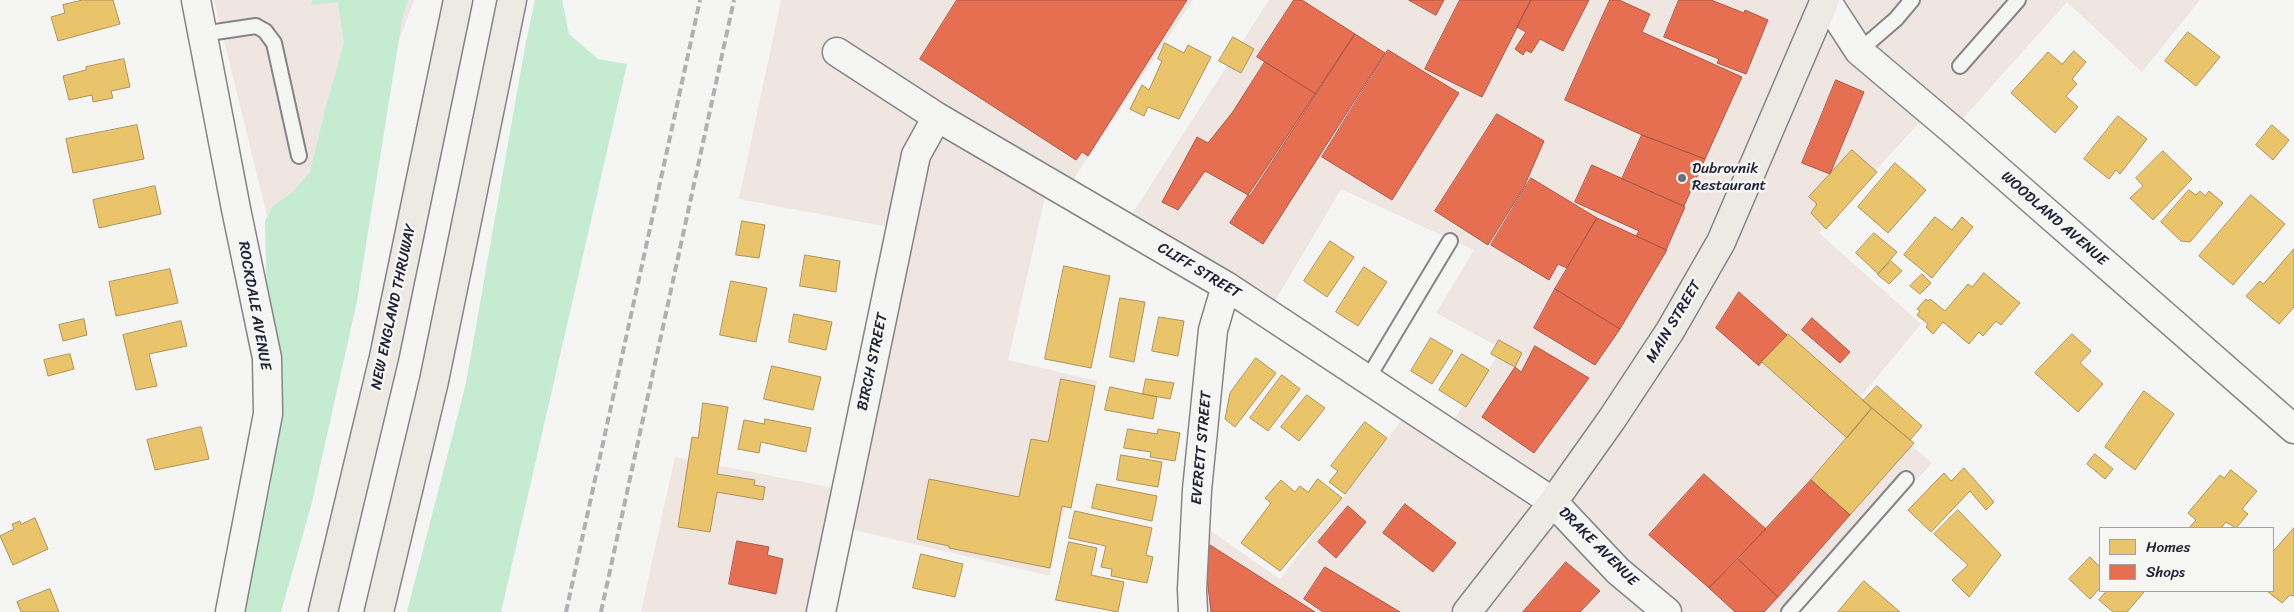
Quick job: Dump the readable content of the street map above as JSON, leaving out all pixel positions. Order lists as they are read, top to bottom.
{
  "streets": {
    "main road": ["NEW ENGLAND THRUWAY", "MAIN STREET"],
    "street": [
      "WOODLAND AVENUE",
      "CLIFF STREET",
      "ROCKDALE AVENUE",
      "BIRCH STREET",
      "EVERETT STREET",
      "DRAKE AVENUE"
    ]
  },
  "crossings": [
    ["WOODLAND AVENUE", "MAIN STREET"],
    ["CLIFF STREET", "MAIN STREET"],
    ["CLIFF STREET", "BIRCH STREET"],
    ["CLIFF STREET", "EVERETT STREET"],
    ["CLIFF STREET", "DRAKE AVENUE"],
    ["MAIN STREET", "DRAKE AVENUE"]
  ],
  "places": ["Dubrovnik Restaurant"],
  "legend": ["Homes", "Shops"]
}
